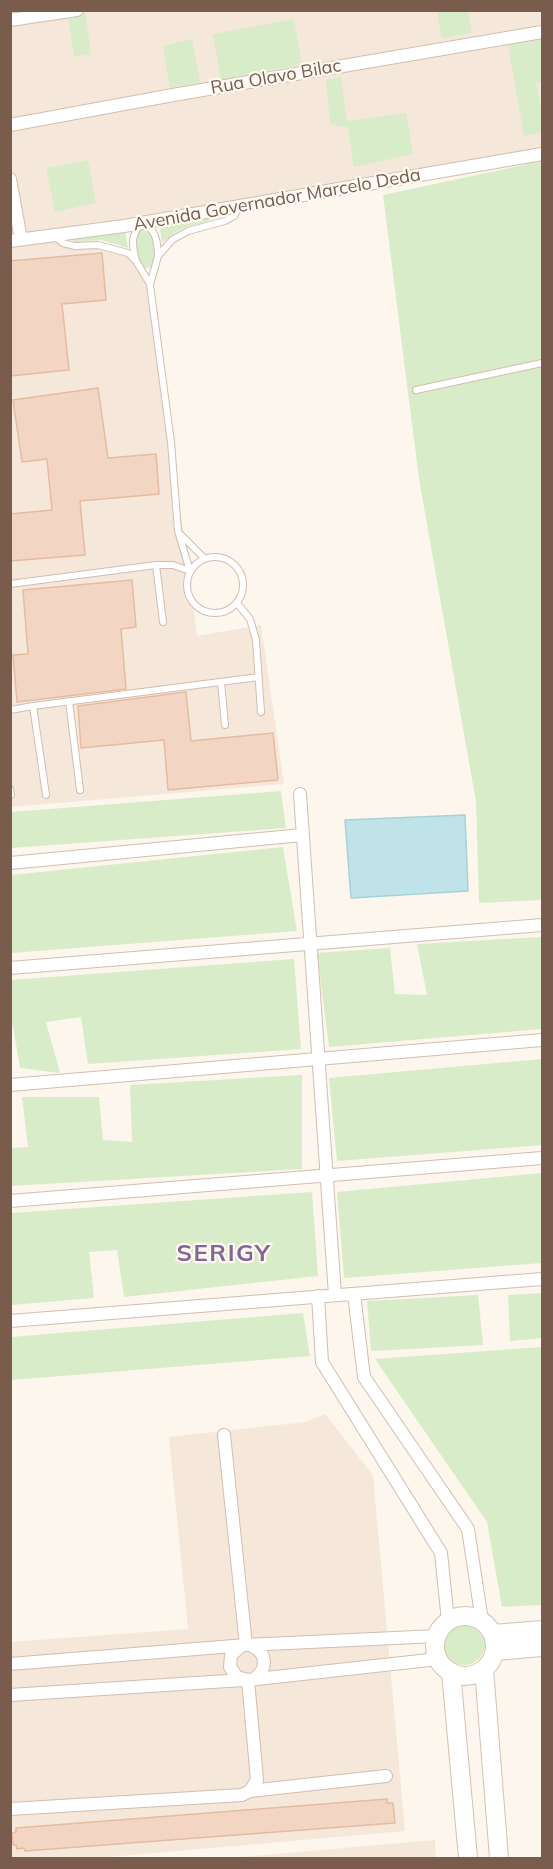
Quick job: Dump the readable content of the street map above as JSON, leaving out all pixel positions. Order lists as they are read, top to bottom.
{
  "streets": {
    "street": ["Rua Olavo Bilac", "Avenida Governador Marcelo Deda"]
  },
  "districts": ["SERIGY"]
}
